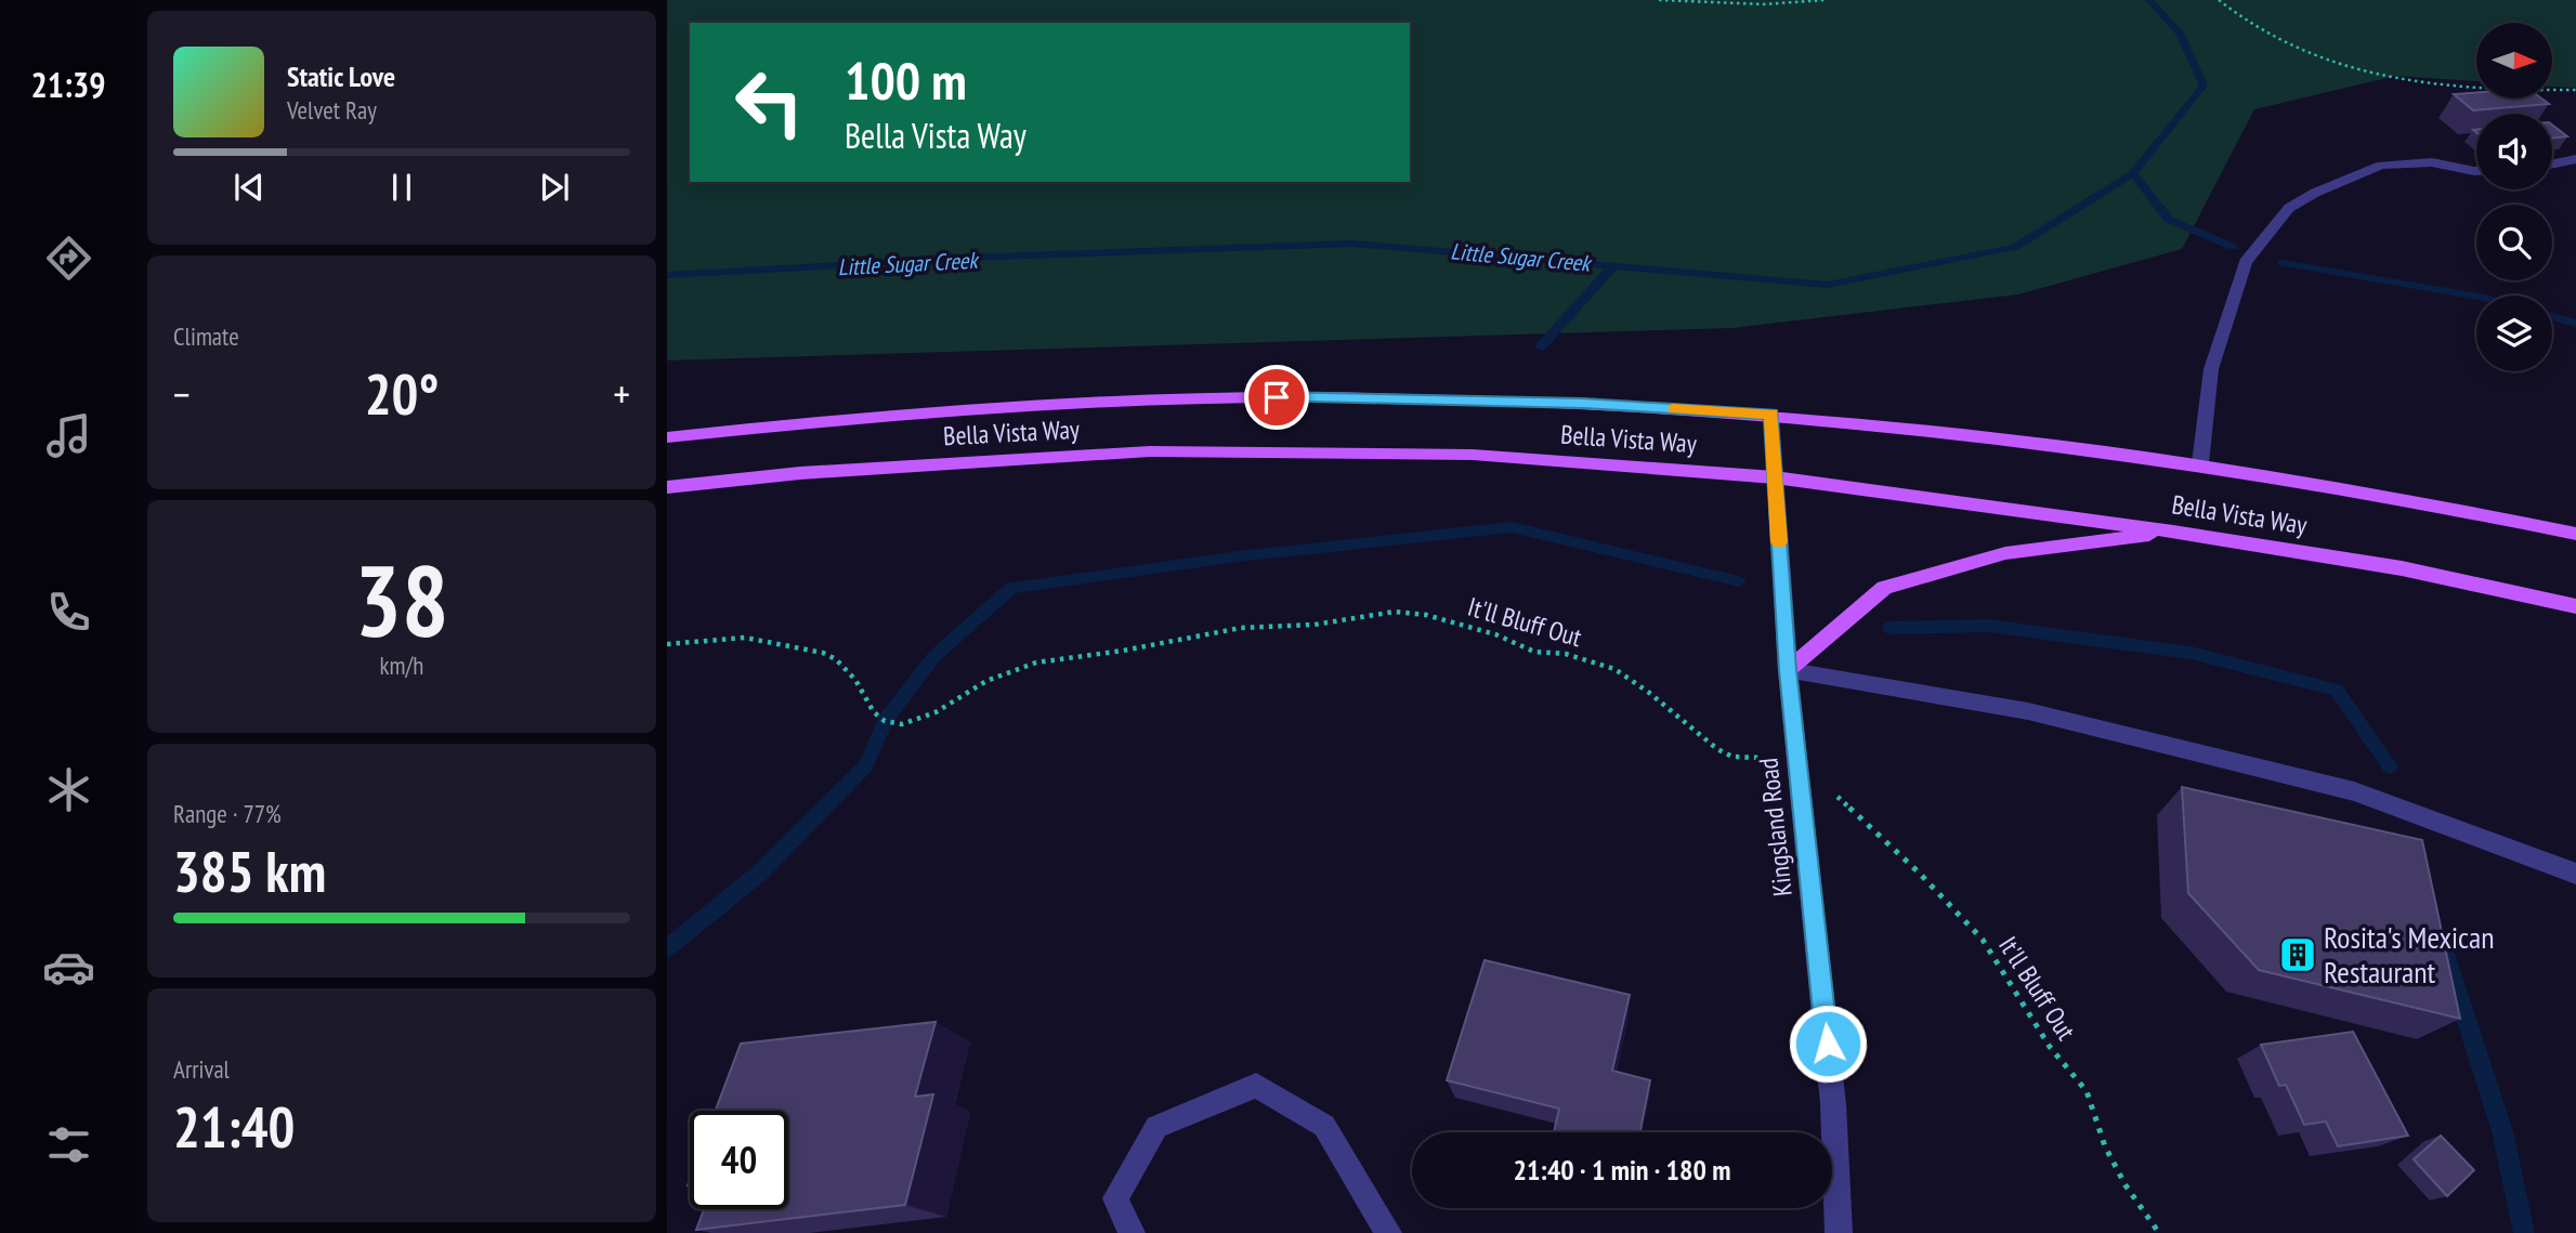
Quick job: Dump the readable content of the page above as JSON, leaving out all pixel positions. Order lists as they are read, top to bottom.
{
  "streets": {
    "main road": ["Bella Vista Way"],
    "street": ["Kingsland Road"],
    "path": ["It'll Bluff Out"]
  },
  "crossings": [
    ["Bella Vista Way", "Kingsland Road"],
    ["It'll Bluff Out", "Kingsland Road"]
  ],
  "water": ["Little Sugar Creek"],
  "places": {
    "building": ["Rosita's Mexican Restaurant"]
  },
  "north": "right",
  "page": {
    "tabs": "21:39",
    "turn": ["100 m", "Bella Vista Way"],
    "song": ["Static Love", "Velvet Ray"],
    "tile": [
      "Climate",
      ["38", "km/h"],
      ["Range · 77%", "385 km"],
      ["Arrival", "21:40"]
    ],
    "heat": ["−", "20°", "+"],
    "limit": "40",
    "trip": "21:40 · 1 min · 180 m"
  }
}
